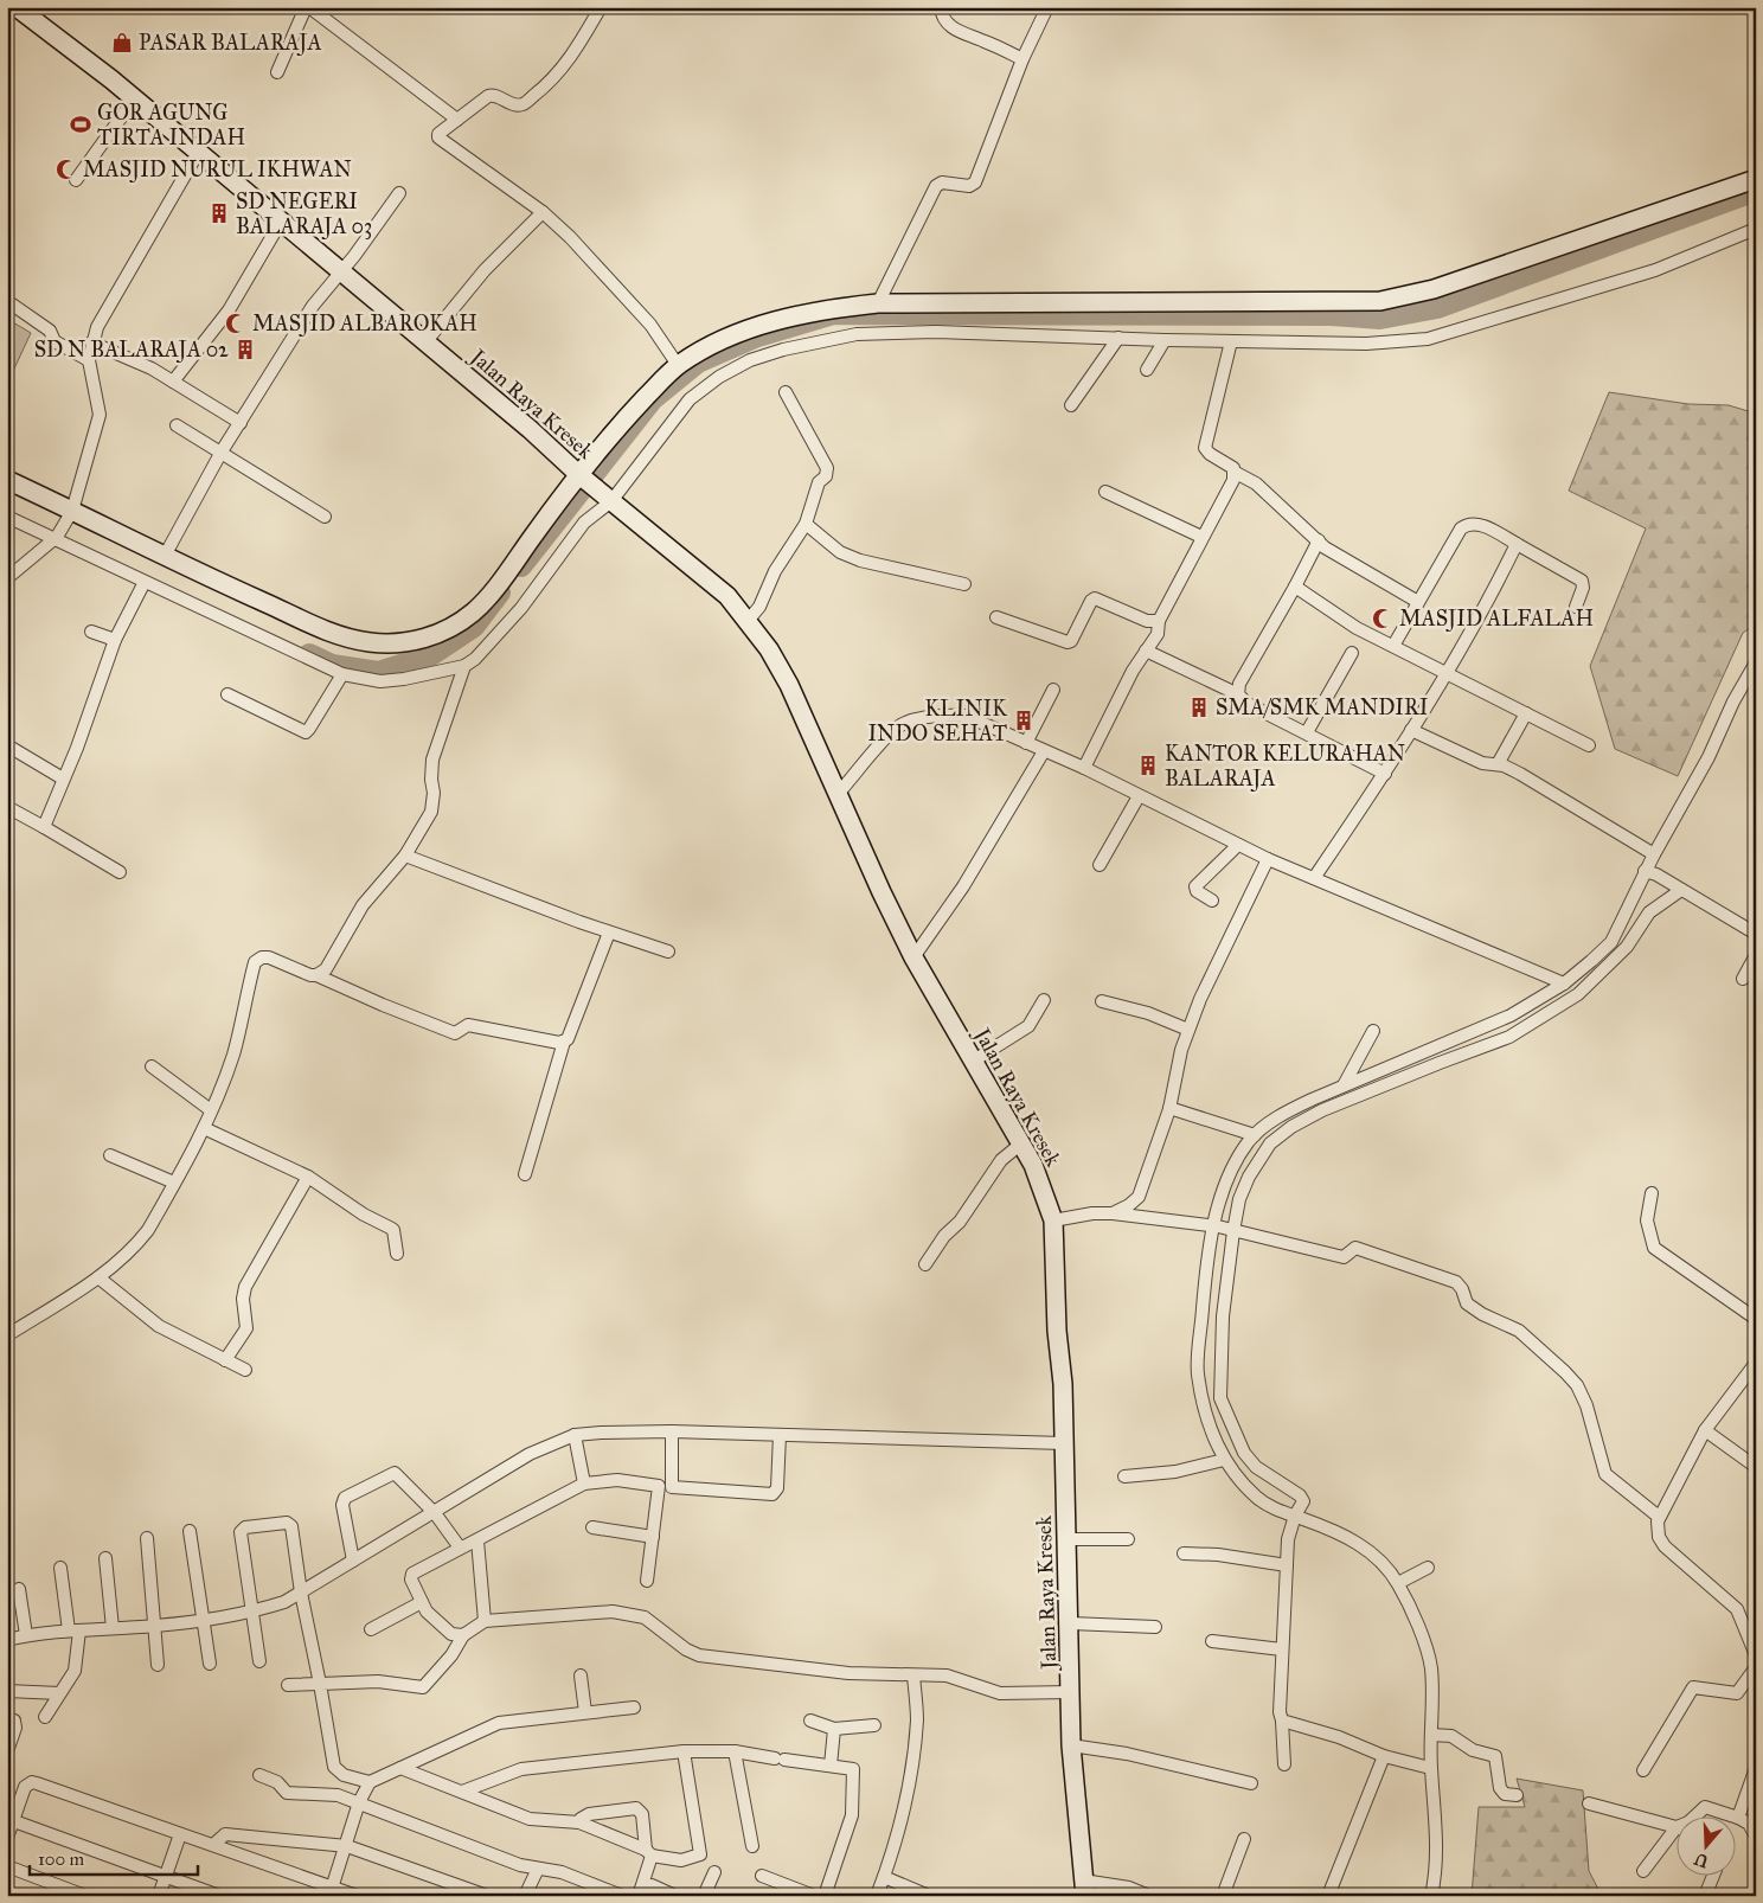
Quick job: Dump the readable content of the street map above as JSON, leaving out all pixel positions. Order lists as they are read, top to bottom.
{
  "streets": {
    "main road": ["Jalan Raya Kresek"]
  },
  "places": {
    "shop": ["PASAR BALARAJA"],
    "sports": ["GOR AGUNG TIRTA INDAH"],
    "mosque": ["MASJID NURUL IKHWAN", "MASJID ALBAROKAH", "MASJID ALFALAH"],
    "building": [
      "SD NEGERI BALARAJA 03",
      "SD N BALARAJA 02",
      "SMA/SMK MANDIRI",
      "KLINIK INDO SEHAT",
      "KANTOR KELURAHAN BALARAJA"
    ]
  },
  "scale_bar": "100 m",
  "north": "bottom"
}
